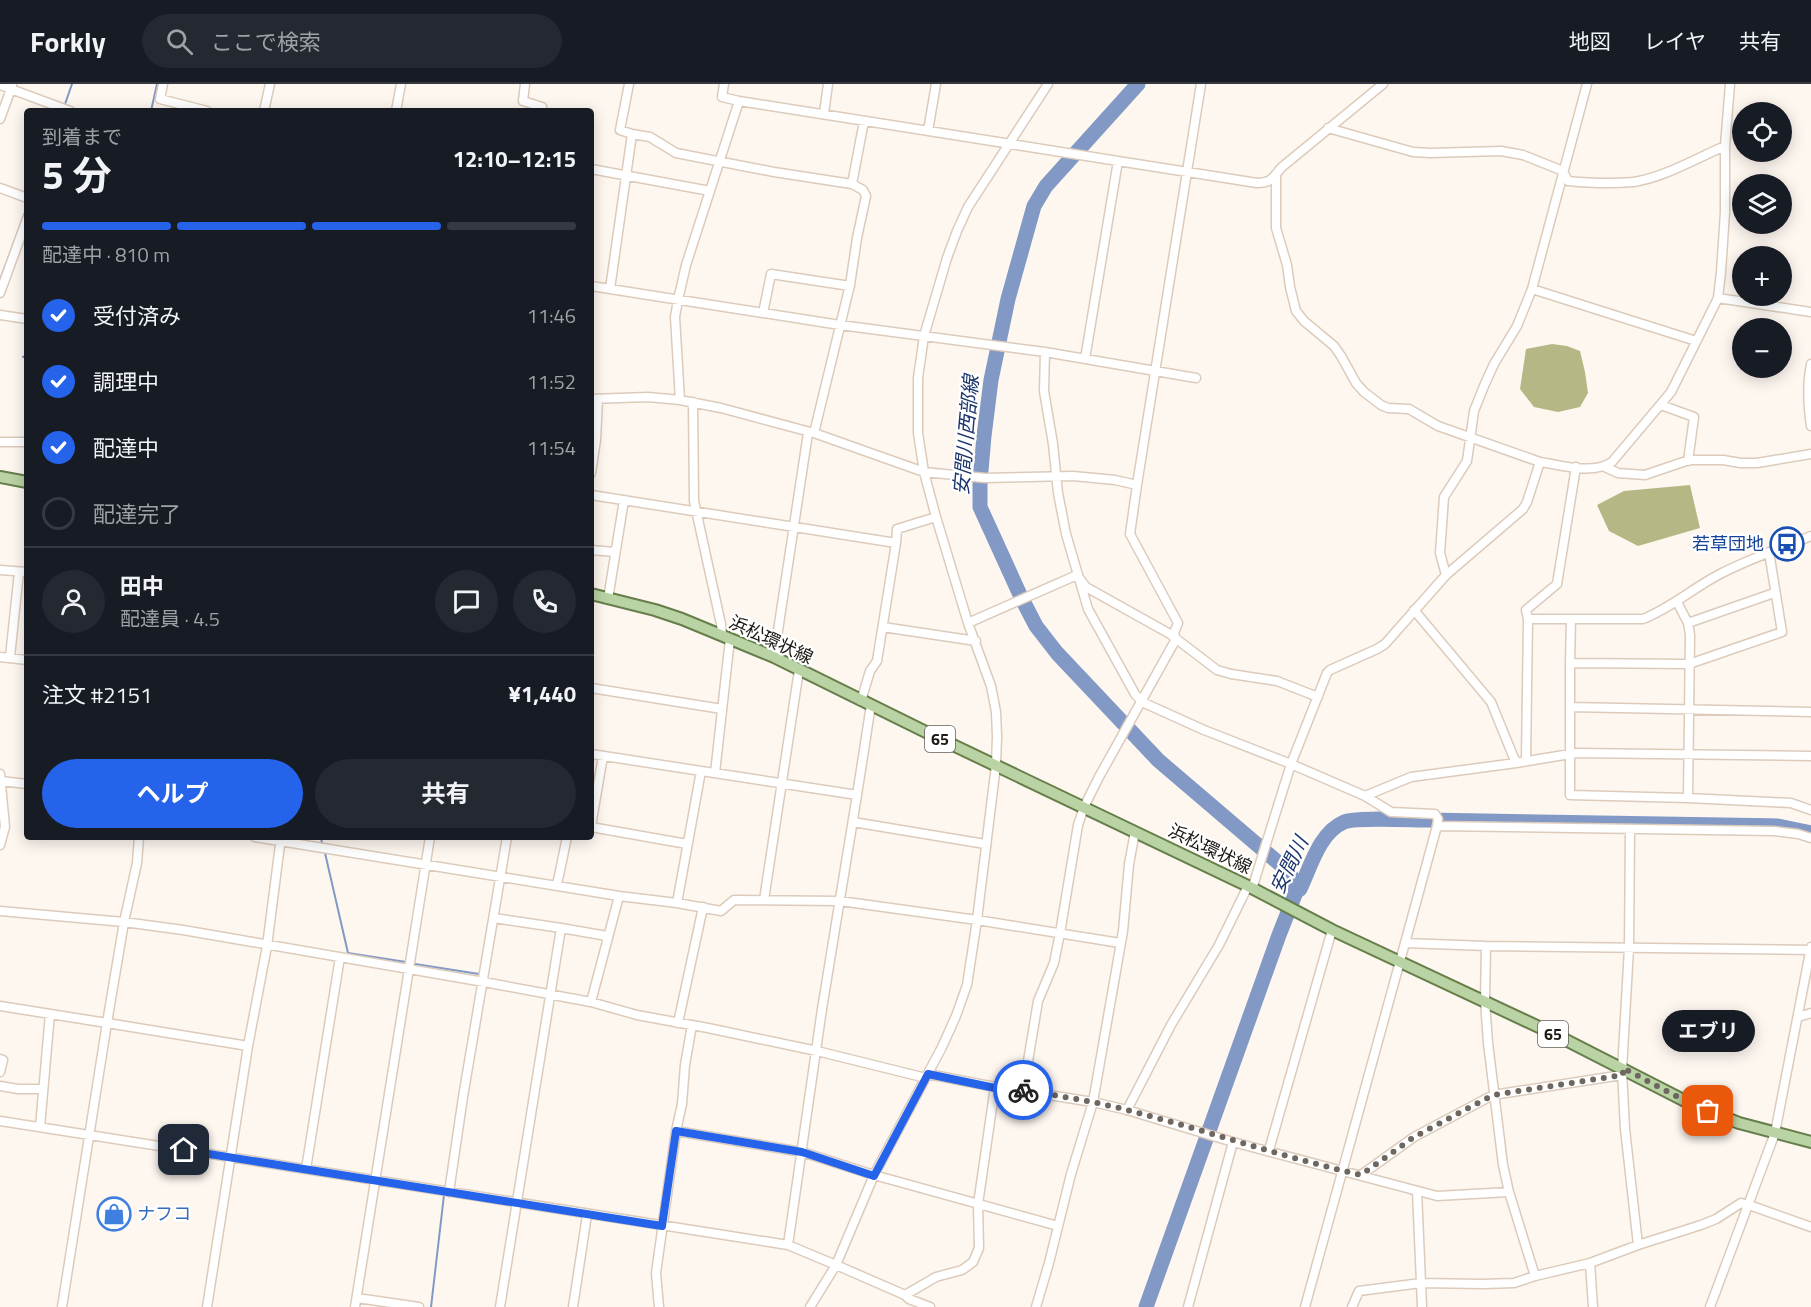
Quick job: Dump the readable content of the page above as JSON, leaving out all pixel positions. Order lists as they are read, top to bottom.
{
  "streets": {
    "main road": ["浜松環状線", "65"]
  },
  "water": ["安間川西部線", "安間川"],
  "places": {
    "bus stop": ["若草団地"],
    "other": ["エブリ"],
    "shop": ["ナフコ"]
  },
  "page": {
    "header": "Forkly",
    "search": "ここで検索",
    "nav": ["地図", "レイヤ", "共有"],
    "map_buttons": ["+", "−"],
    "heading": ["5 分", "到着まで", "12:10–12:15"],
    "panel": [
      "田中",
      "配達員 · 4.5",
      "注文 #2151",
      "¥1,440"
    ],
    "bar": "配達中 · 810 m",
    "list": [
      ["受付済み", "11:46"],
      ["調理中", "11:52"],
      ["配達中", "11:54"],
      "配達完了"
    ],
    "buttons": ["ヘルプ", "共有"],
    "bubble": "エブリ"
  }
}
